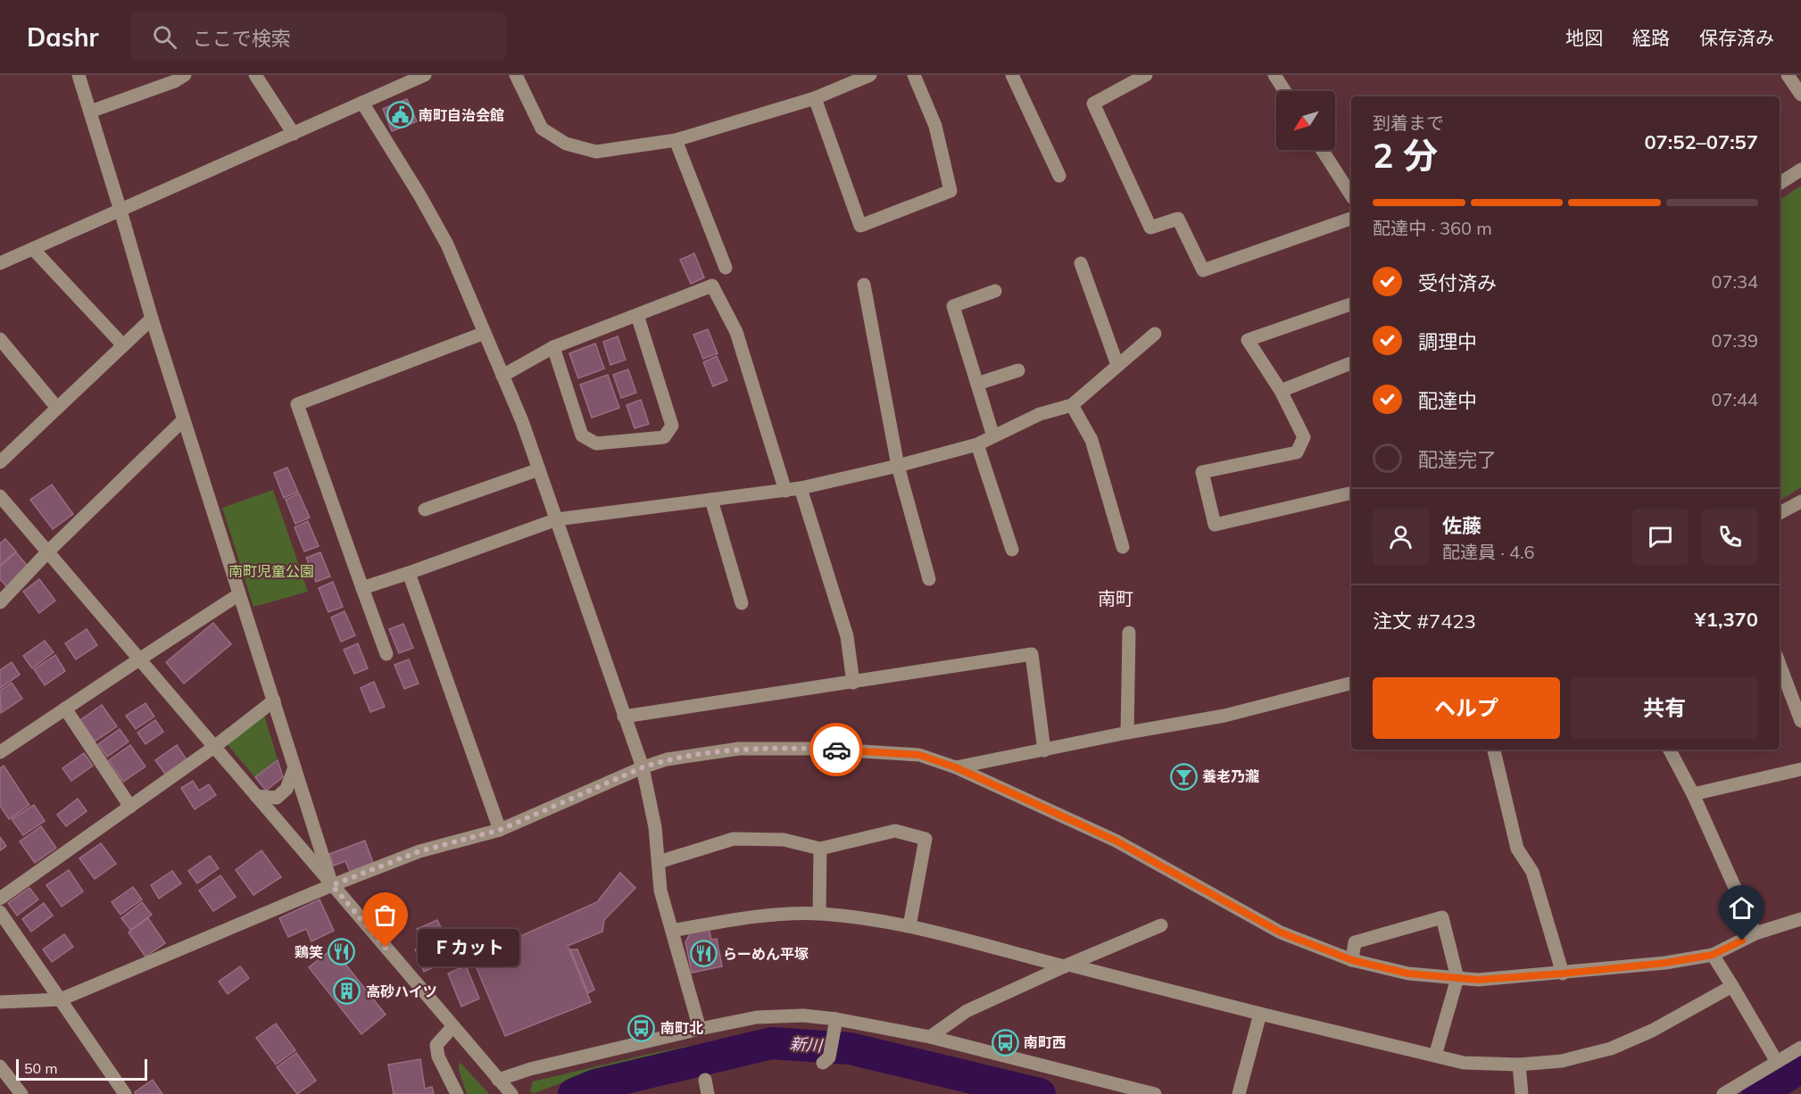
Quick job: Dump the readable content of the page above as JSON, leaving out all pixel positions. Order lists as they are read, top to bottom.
{
  "districts": ["南町"],
  "water": ["新川"],
  "parks": ["南町児童公園"],
  "places": {
    "public building": ["南町自治会館"],
    "bar": ["養老乃瀧"],
    "other": ["Ｆカット"],
    "restaurant": ["鶏笑", "らーめん平塚"],
    "building": ["高砂ハイツ"],
    "bus stop": ["南町北", "南町西"]
  },
  "scale_bar": "50 m",
  "north": "bottom left",
  "page": {
    "header": "Dashr",
    "search": "ここで検索",
    "nav": ["地図", "経路", "保存済み"],
    "heading": ["2 分", "到着まで", "07:52–07:57"],
    "panel": [
      "佐藤",
      "配達員 · 4.6",
      "注文 #7423",
      "¥1,370"
    ],
    "bar": "配達中 · 360 m",
    "list": [
      ["受付済み", "07:34"],
      ["調理中", "07:39"],
      ["配達中", "07:44"],
      "配達完了"
    ],
    "buttons": ["ヘルプ", "共有"],
    "bubble": "Ｆカット",
    "scale": "50 m"
  }
}
